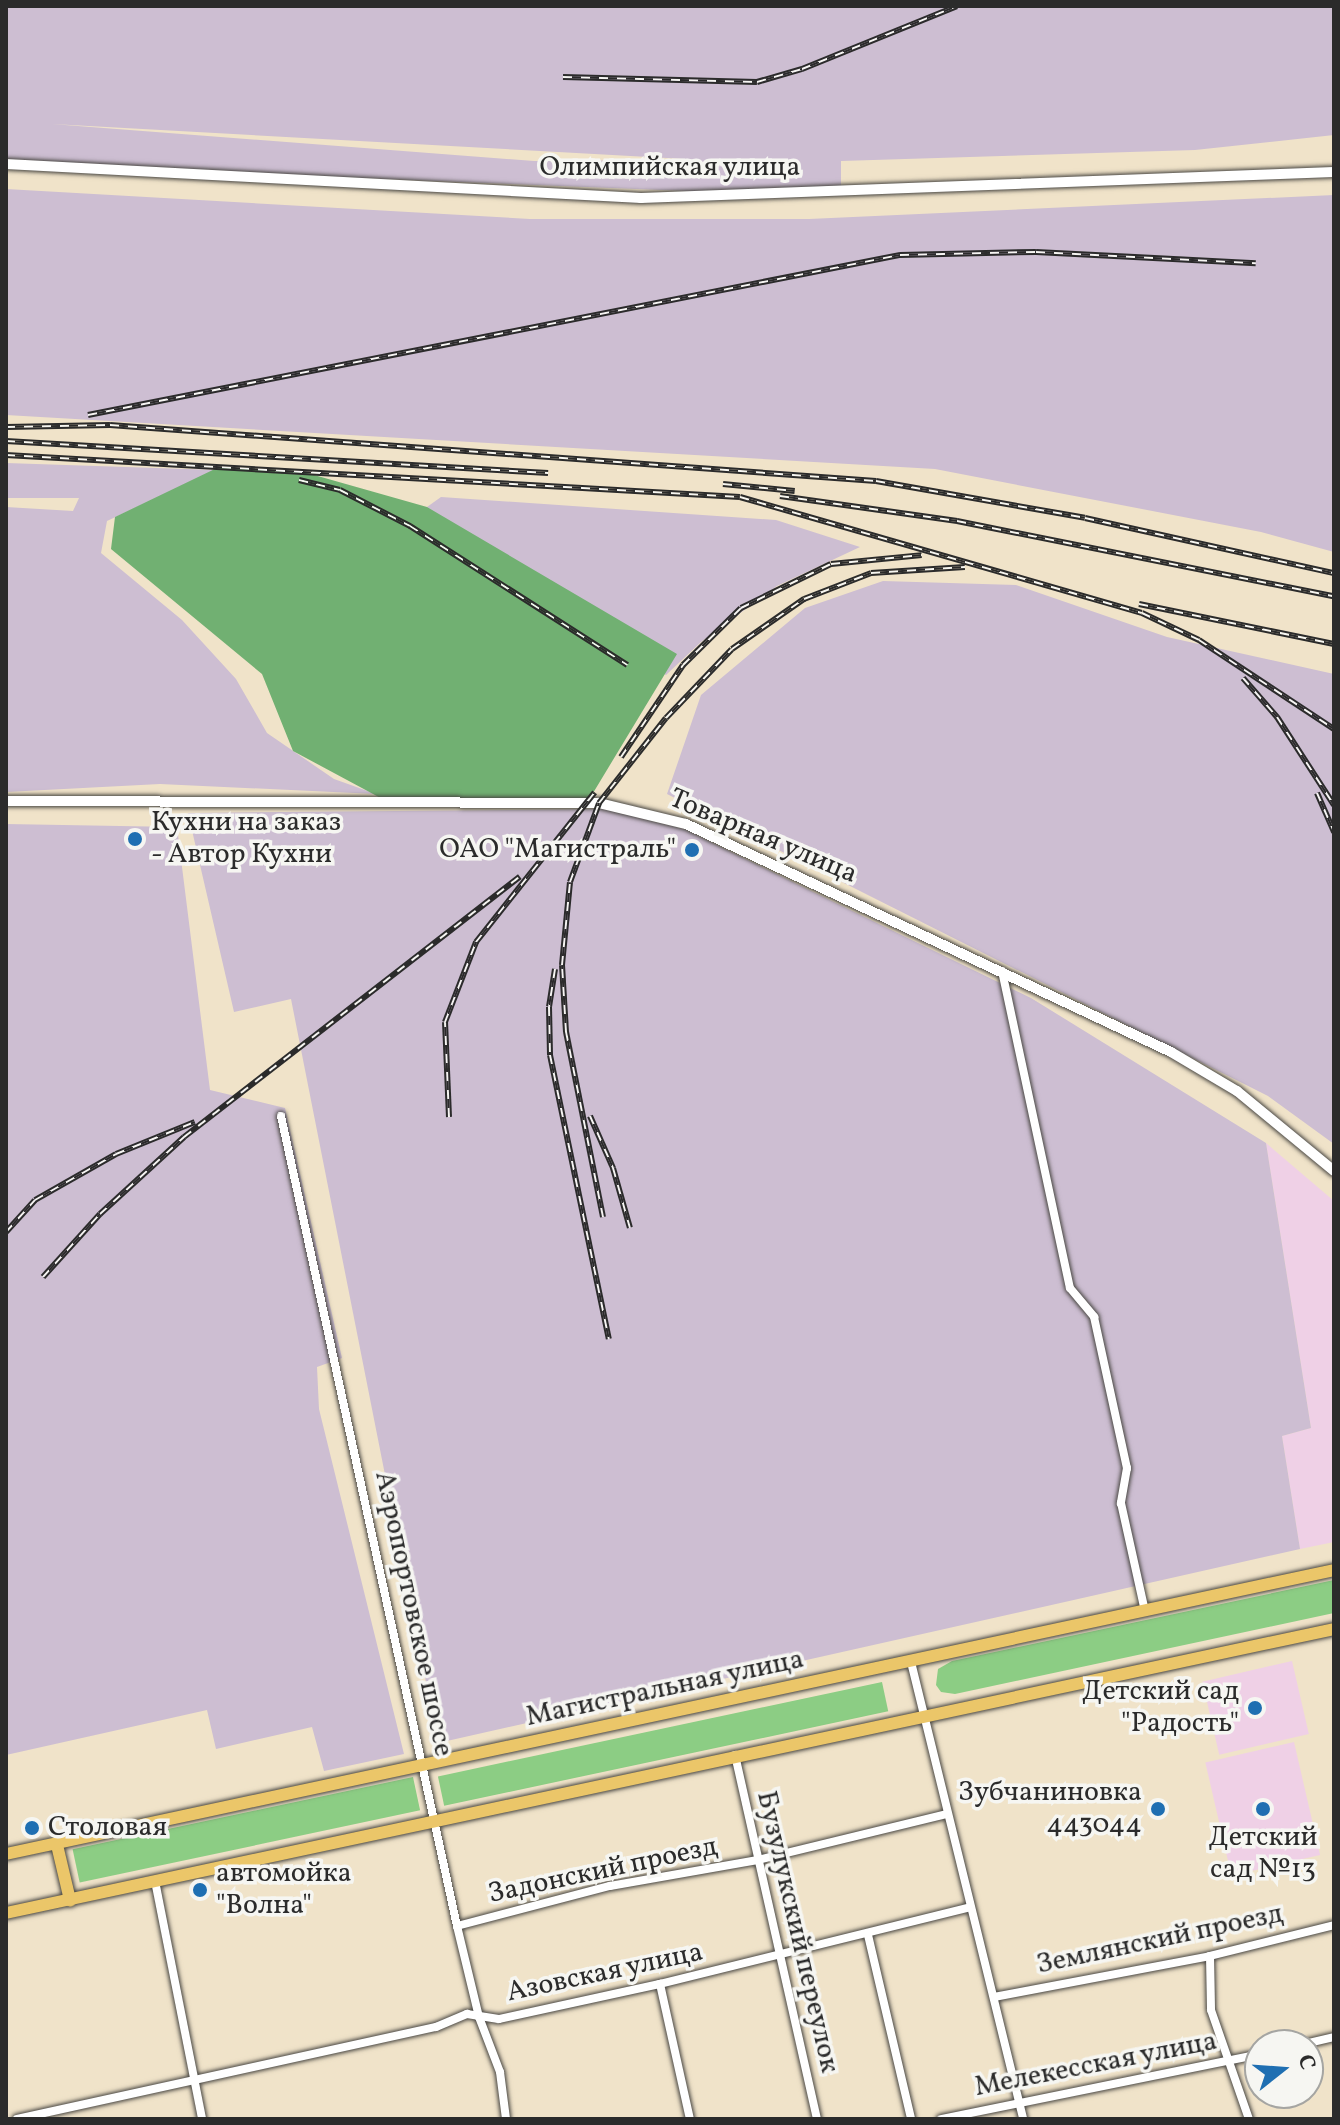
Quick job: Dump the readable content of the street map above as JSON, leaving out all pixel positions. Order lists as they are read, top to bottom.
{
  "streets": {
    "main road": ["Магистральная улица"],
    "street": [
      "Олимпийская улица",
      "Товарная улица",
      "Аэропортовское шоссе",
      "Задонский проезд",
      "Бузулукский переулок",
      "Землянский проезд",
      "Азовская улица",
      "Мелекесская улица"
    ]
  },
  "crossings": [
    ["Аэропортовское шоссе", "Магистральная улица"],
    ["Аэропортовское шоссе", "Задонский проезд"],
    ["Аэропортовское шоссе", "Азовская улица"],
    ["Задонский проезд", "Бузулукский переулок"],
    ["Бузулукский переулок", "Азовская улица"]
  ],
  "places": [
    "Кухни на заказ - Автор Кухни",
    "ОАО \"Магистраль\"",
    "Детский сад \"Радость\"",
    "Зубчаниновка 443044",
    "Детский сад №13",
    "Столовая",
    "автомойка \"Волна\""
  ],
  "north": "right"
}
